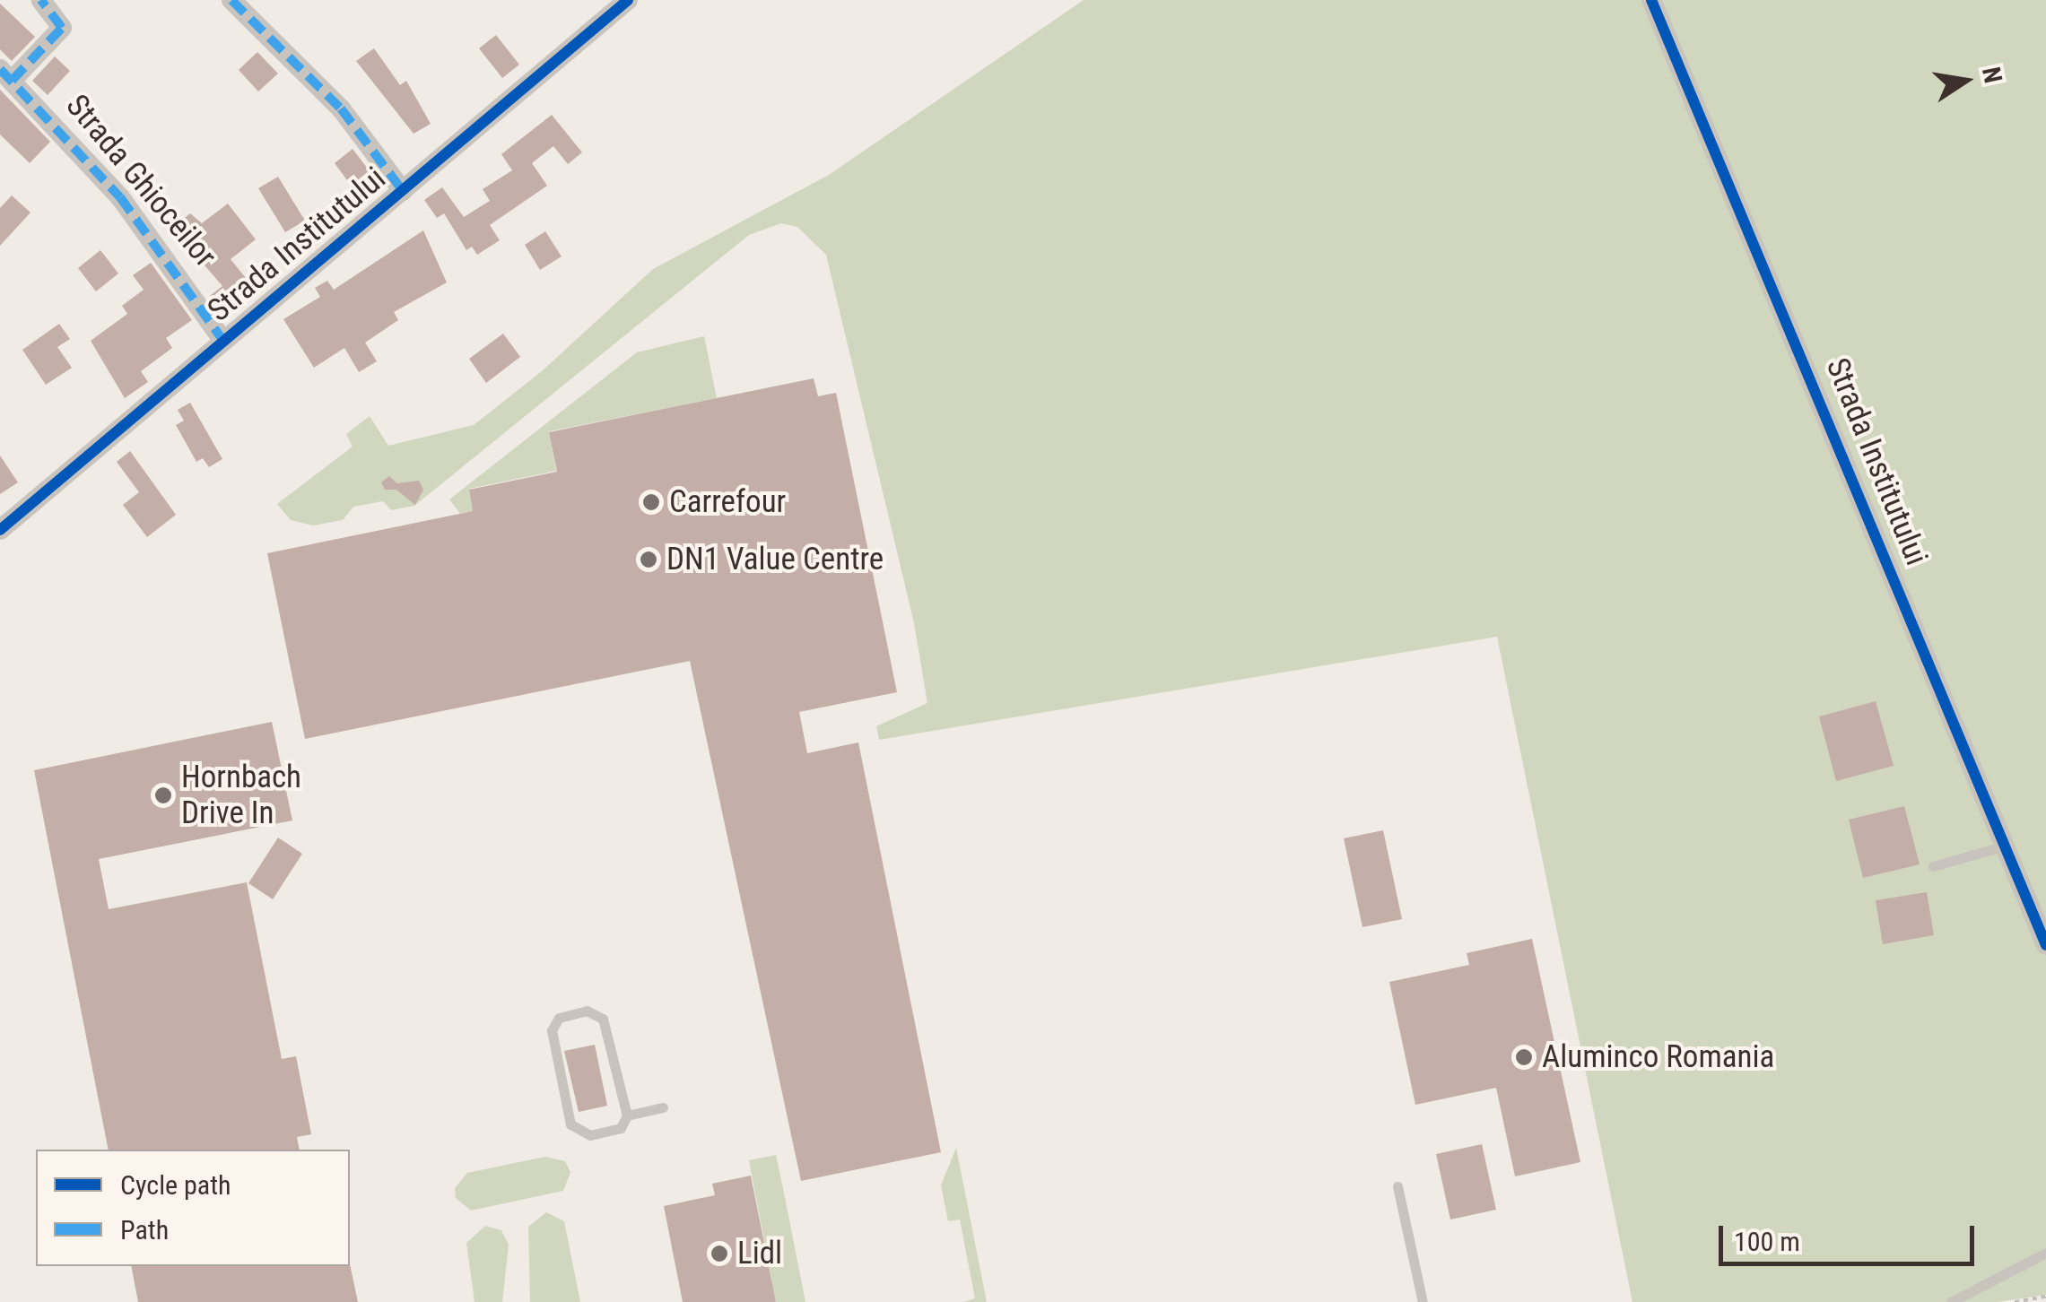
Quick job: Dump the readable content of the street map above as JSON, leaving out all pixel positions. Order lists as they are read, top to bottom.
{
  "streets": {
    "street": ["Strada Ghioceilor", "Strada Institutului"]
  },
  "crossings": [
    ["Strada Ghioceilor", "Strada Institutului"]
  ],
  "places": [
    "Carrefour",
    "DN1 Value Centre",
    "Hornbach Drive In",
    "Aluminco Romania",
    "Lidl"
  ],
  "legend": ["Cycle path", "Path"],
  "scale_bar": "100 m",
  "north": "right"
}
